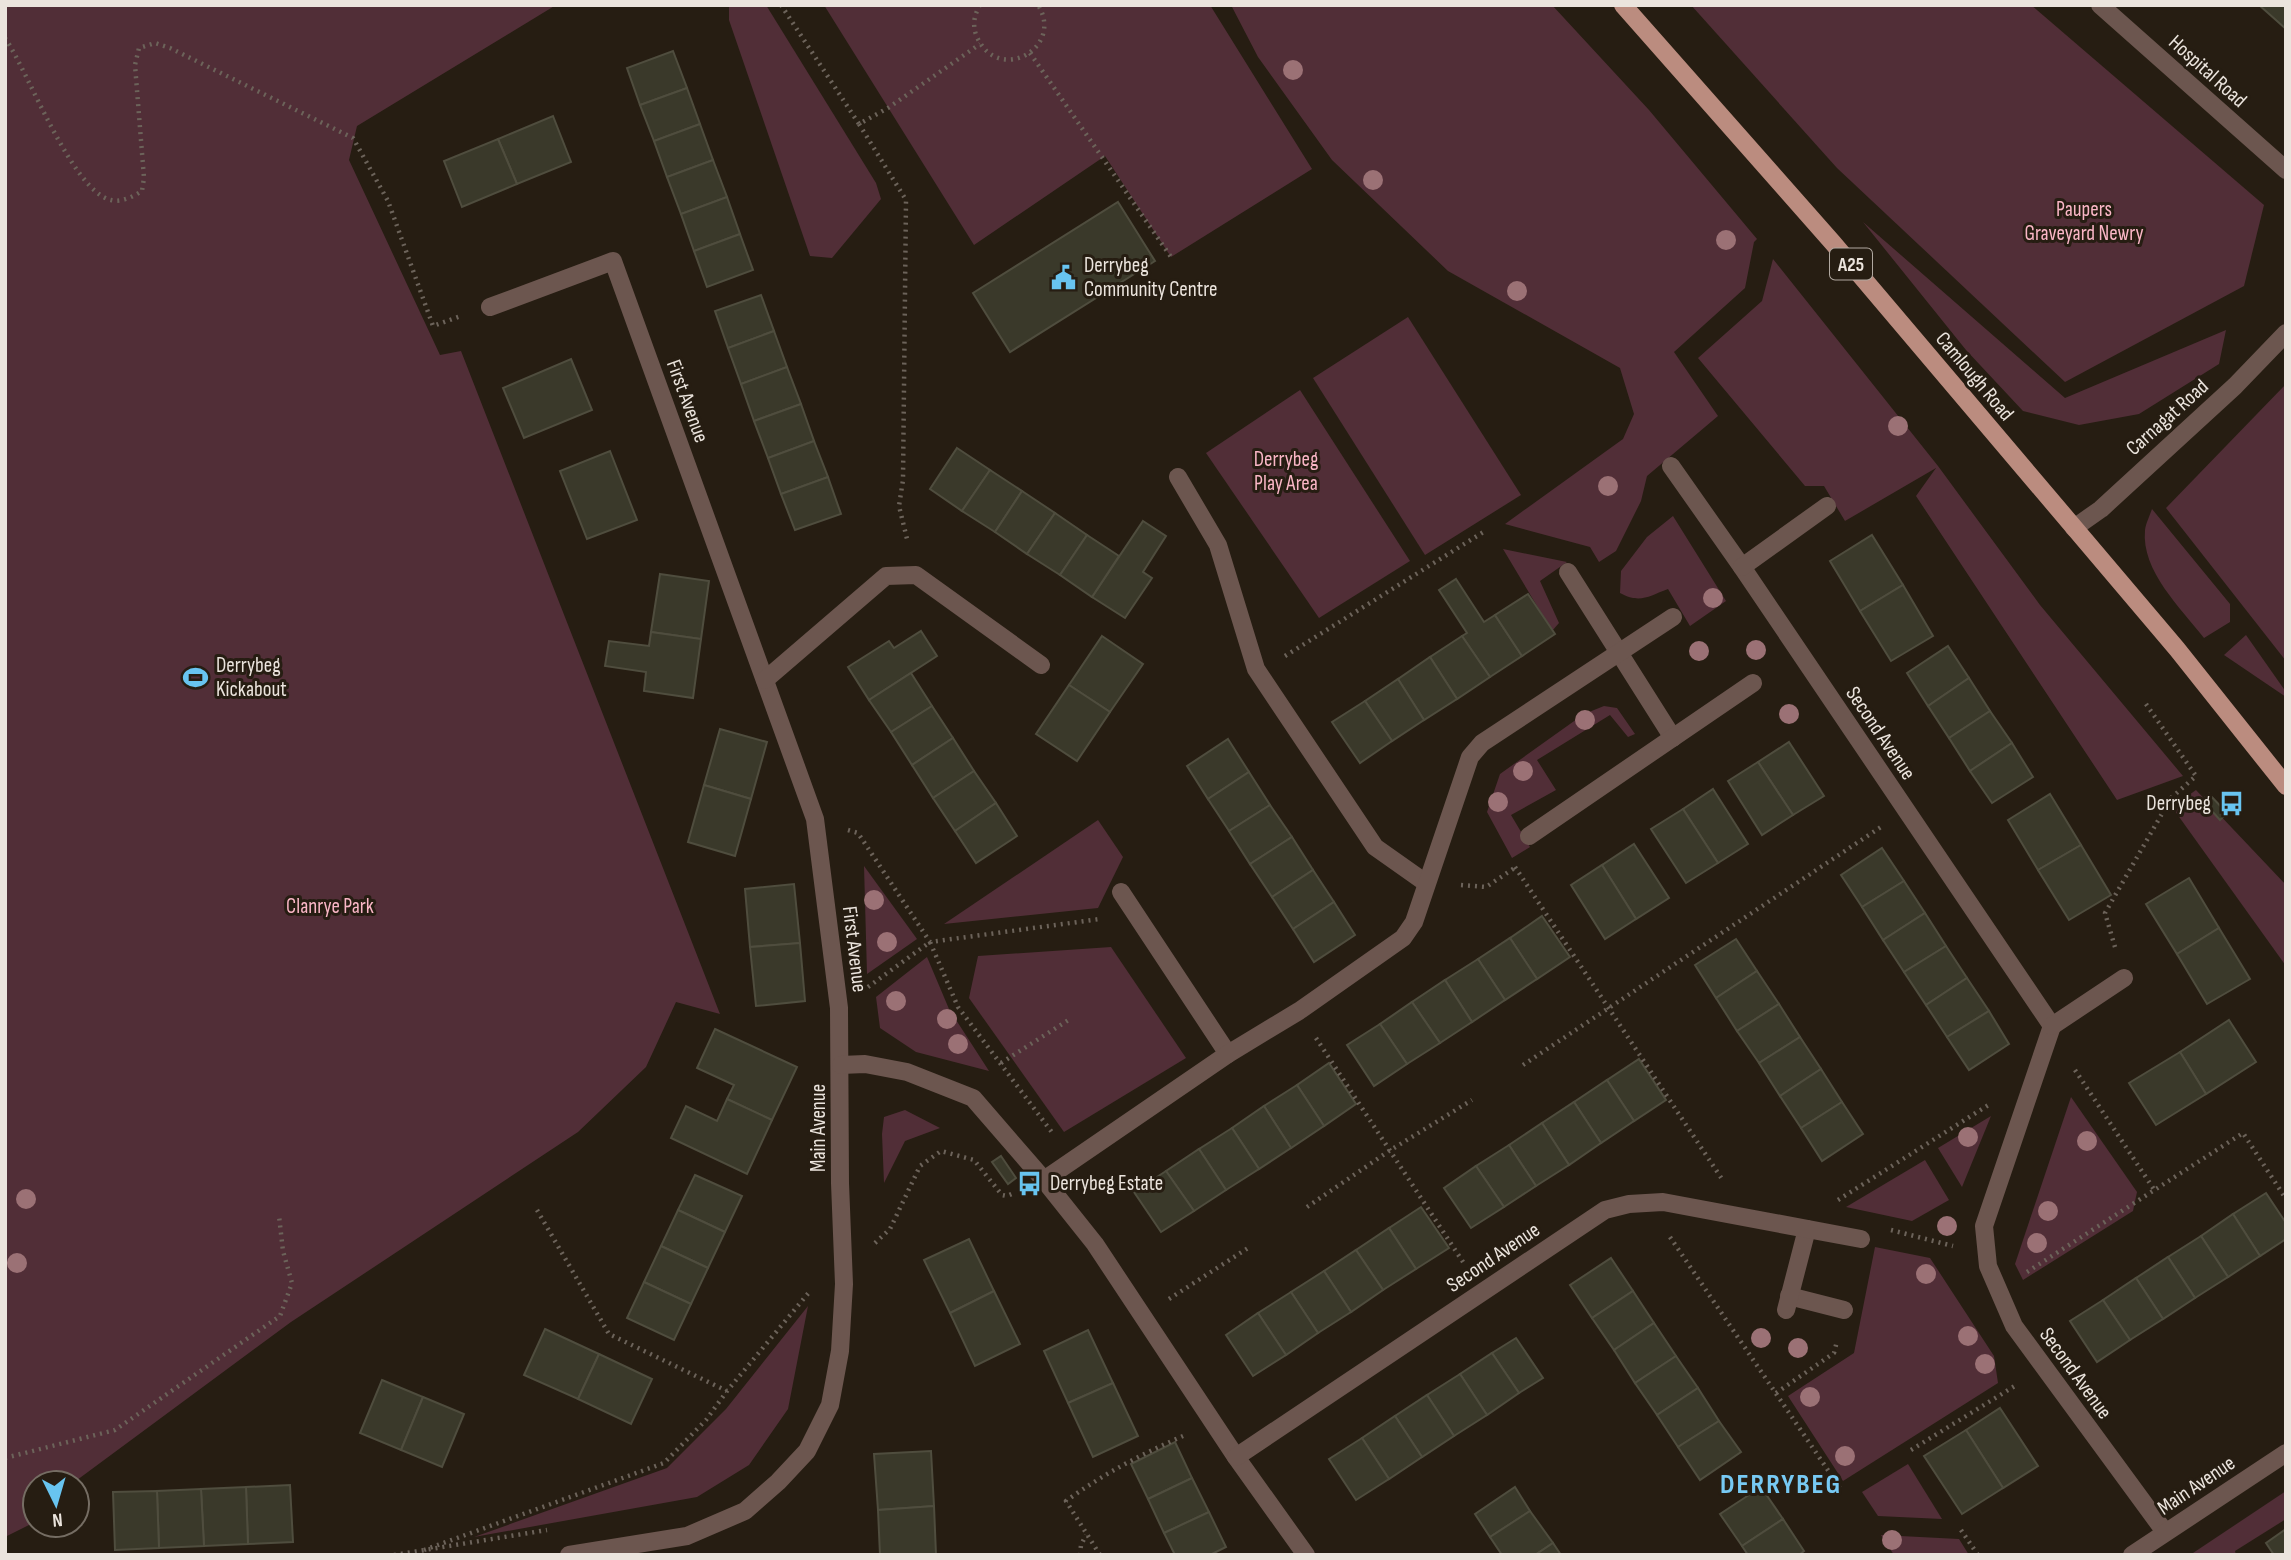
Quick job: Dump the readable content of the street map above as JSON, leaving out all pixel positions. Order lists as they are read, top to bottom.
{
  "streets": {
    "main road": ["A25", "Camlough Road"],
    "street": [
      "Hospital Road",
      "First Avenue",
      "Carnagat Road",
      "Second Avenue",
      "Main Avenue"
    ]
  },
  "crossings": [
    ["Camlough Road", "Carnagat Road"],
    ["First Avenue", "Main Avenue"],
    ["Second Avenue", "Main Avenue"]
  ],
  "districts": ["DERRYBEG"],
  "parks": ["Paupers Graveyard Newry", "Derrybeg Play Area", "Clanrye Park"],
  "places": {
    "public building": ["Derrybeg Community Centre"],
    "sports": ["Derrybeg Kickabout"],
    "bus stop": ["Derrybeg", "Derrybeg Estate"]
  },
  "north": "bottom"
}
